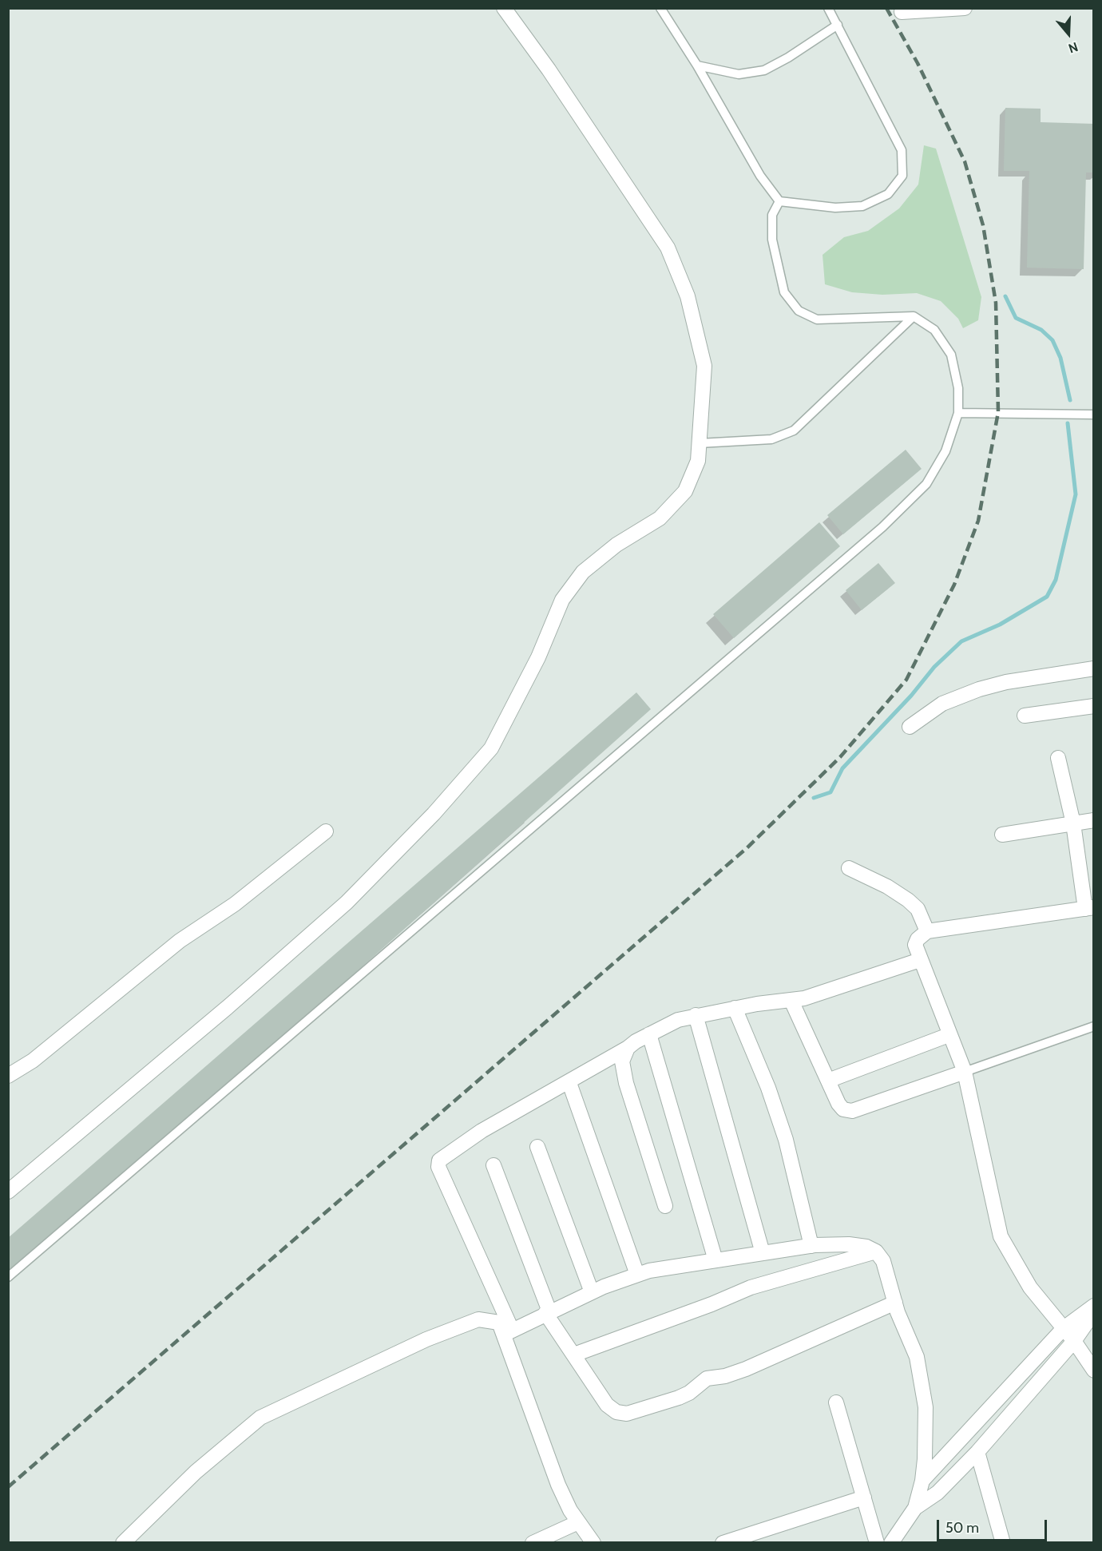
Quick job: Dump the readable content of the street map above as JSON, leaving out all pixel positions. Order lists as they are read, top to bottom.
{
  "scale_bar": "50 m",
  "north": "bottom"
}
